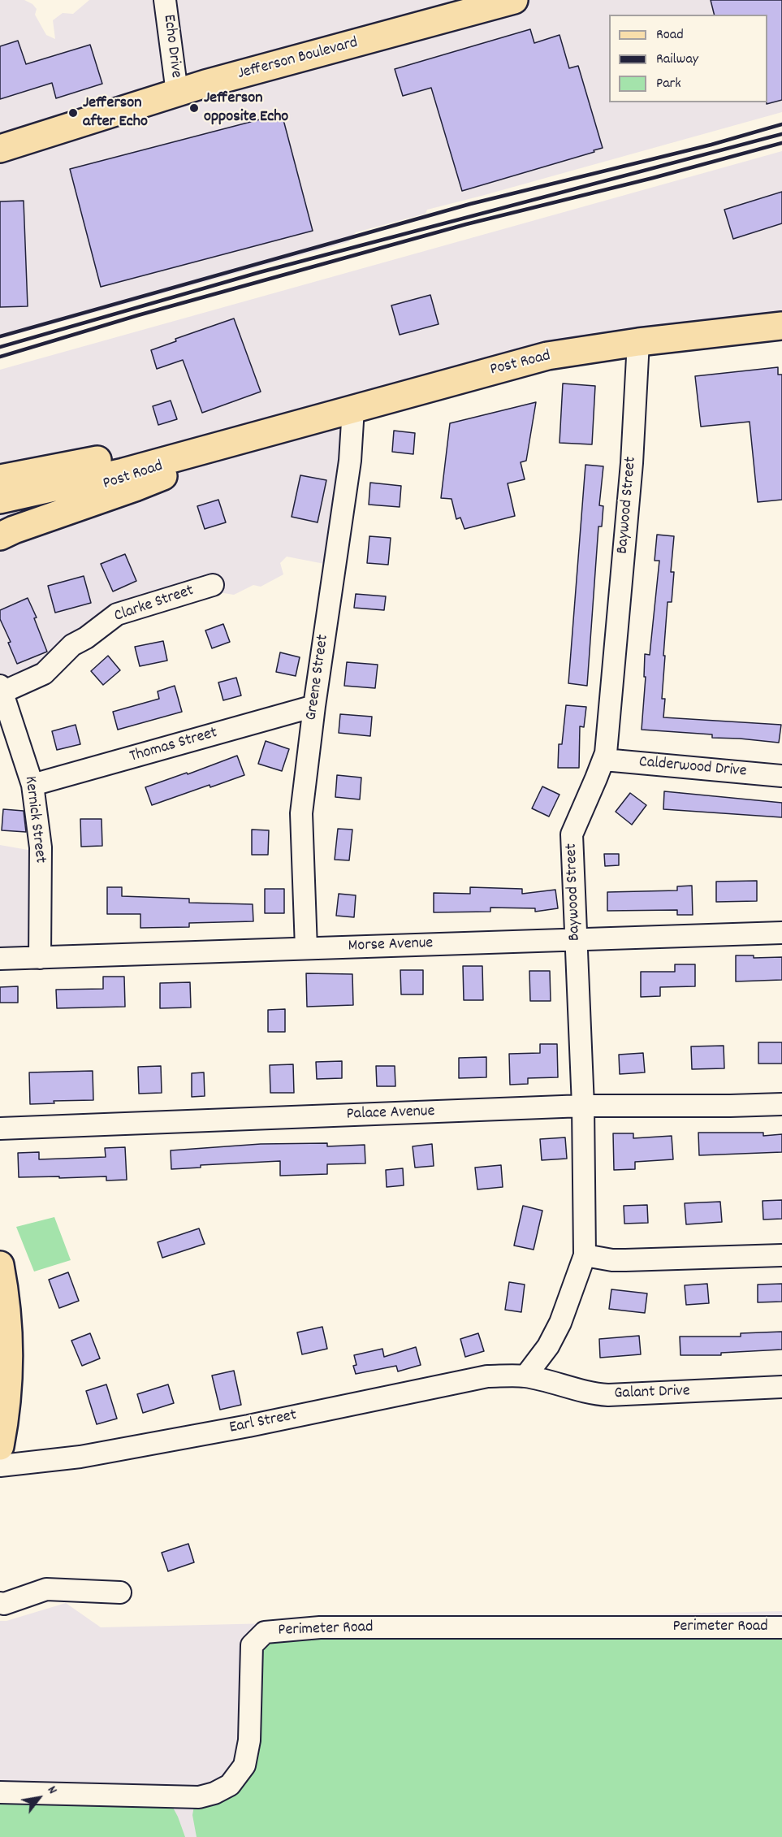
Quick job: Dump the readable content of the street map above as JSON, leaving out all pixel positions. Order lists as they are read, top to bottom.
{
  "streets": {
    "main road": ["Jefferson Boulevard", "Post Road"],
    "street": [
      "Echo Drive",
      "Baywood Street",
      "Clarke Street",
      "Greene Street",
      "Thomas Street",
      "Calderwood Drive",
      "Kernick Street",
      "Morse Avenue",
      "Palace Avenue",
      "Galant Drive",
      "Earl Street",
      "Perimeter Road"
    ]
  },
  "crossings": [
    ["Echo Drive", "Jefferson Boulevard"],
    ["Post Road", "Baywood Street"],
    ["Post Road", "Greene Street"],
    ["Baywood Street", "Calderwood Drive"],
    ["Baywood Street", "Morse Avenue"],
    ["Baywood Street", "Palace Avenue"],
    ["Baywood Street", "Galant Drive"],
    ["Baywood Street", "Earl Street"],
    ["Clarke Street", "Kernick Street"],
    ["Greene Street", "Thomas Street"],
    ["Greene Street", "Morse Avenue"],
    ["Thomas Street", "Kernick Street"],
    ["Kernick Street", "Morse Avenue"],
    ["Galant Drive", "Earl Street"]
  ],
  "places": ["Jefferson opposite Echo", "Jefferson after Echo"],
  "legend": ["Road", "Railway", "Park"],
  "north": "top right"
}
